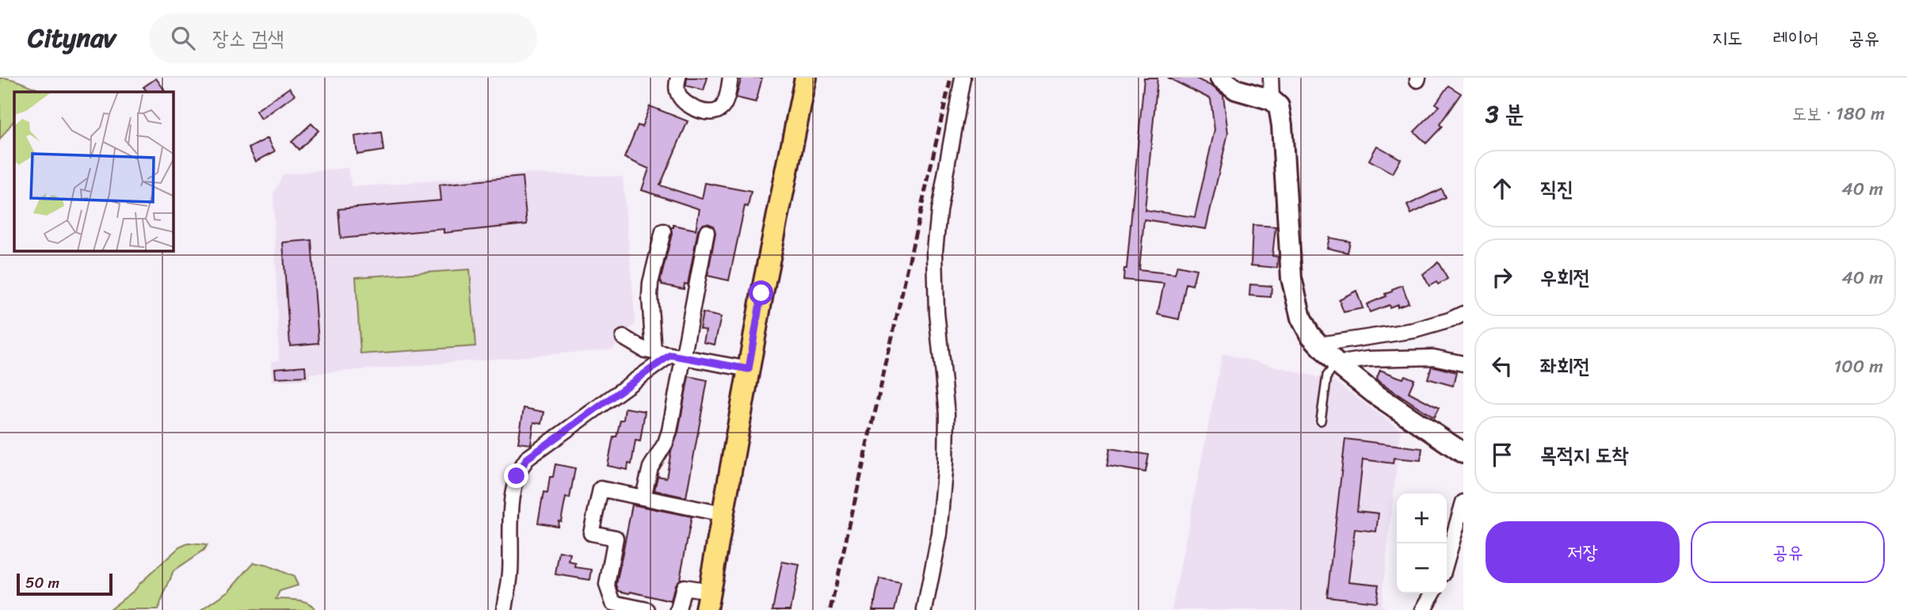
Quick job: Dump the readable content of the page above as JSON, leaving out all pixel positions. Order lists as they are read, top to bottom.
{
  "scale_bar": "50 m",
  "page": {
    "header": "Citynav",
    "search": "장소 검색",
    "nav": ["지도", "레이어", "공유"],
    "heading": ["3 분", "도보 · 180 m"],
    "list": [
      ["직진", "40 m"],
      ["우회전", "40 m"],
      ["좌회전", "100 m"],
      "목적지 도착"
    ],
    "map_buttons": ["+", "−"],
    "buttons": ["저장", "공유"],
    "scale": "50 m"
  }
}
